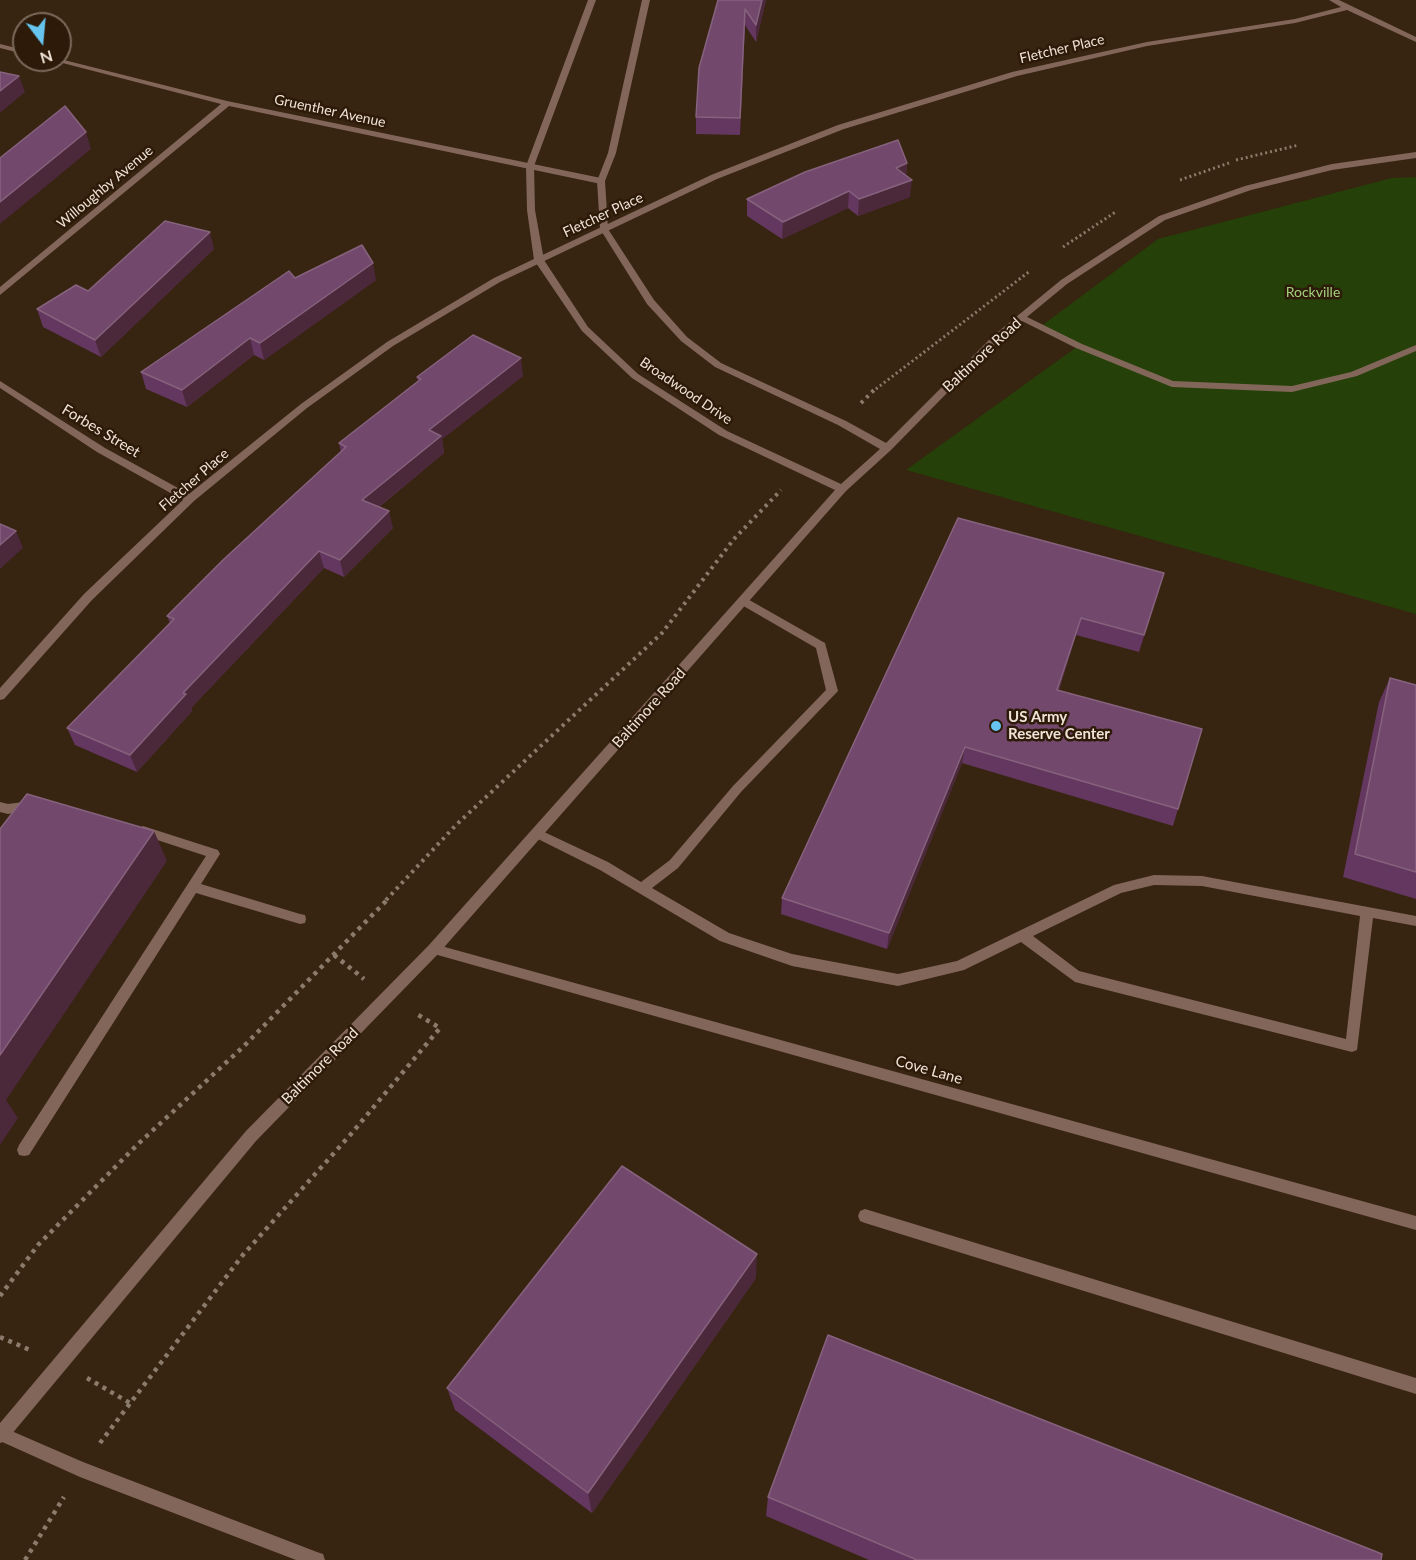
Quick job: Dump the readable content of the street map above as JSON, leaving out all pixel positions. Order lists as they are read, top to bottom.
{
  "streets": {
    "street": [
      "Fletcher Place",
      "Gruenther Avenue",
      "Willoughby Avenue",
      "Baltimore Road",
      "Broadwood Drive",
      "Forbes Street",
      "Cove Lane"
    ]
  },
  "crossings": [
    ["Fletcher Place", "Broadwood Drive"],
    ["Fletcher Place", "Forbes Street"],
    ["Gruenther Avenue", "Willoughby Avenue"],
    ["Gruenther Avenue", "Broadwood Drive"],
    ["Baltimore Road", "Broadwood Drive"],
    ["Baltimore Road", "Cove Lane"]
  ],
  "parks": ["Rockville"],
  "places": ["US Army Reserve Center"],
  "north": "bottom"
}
